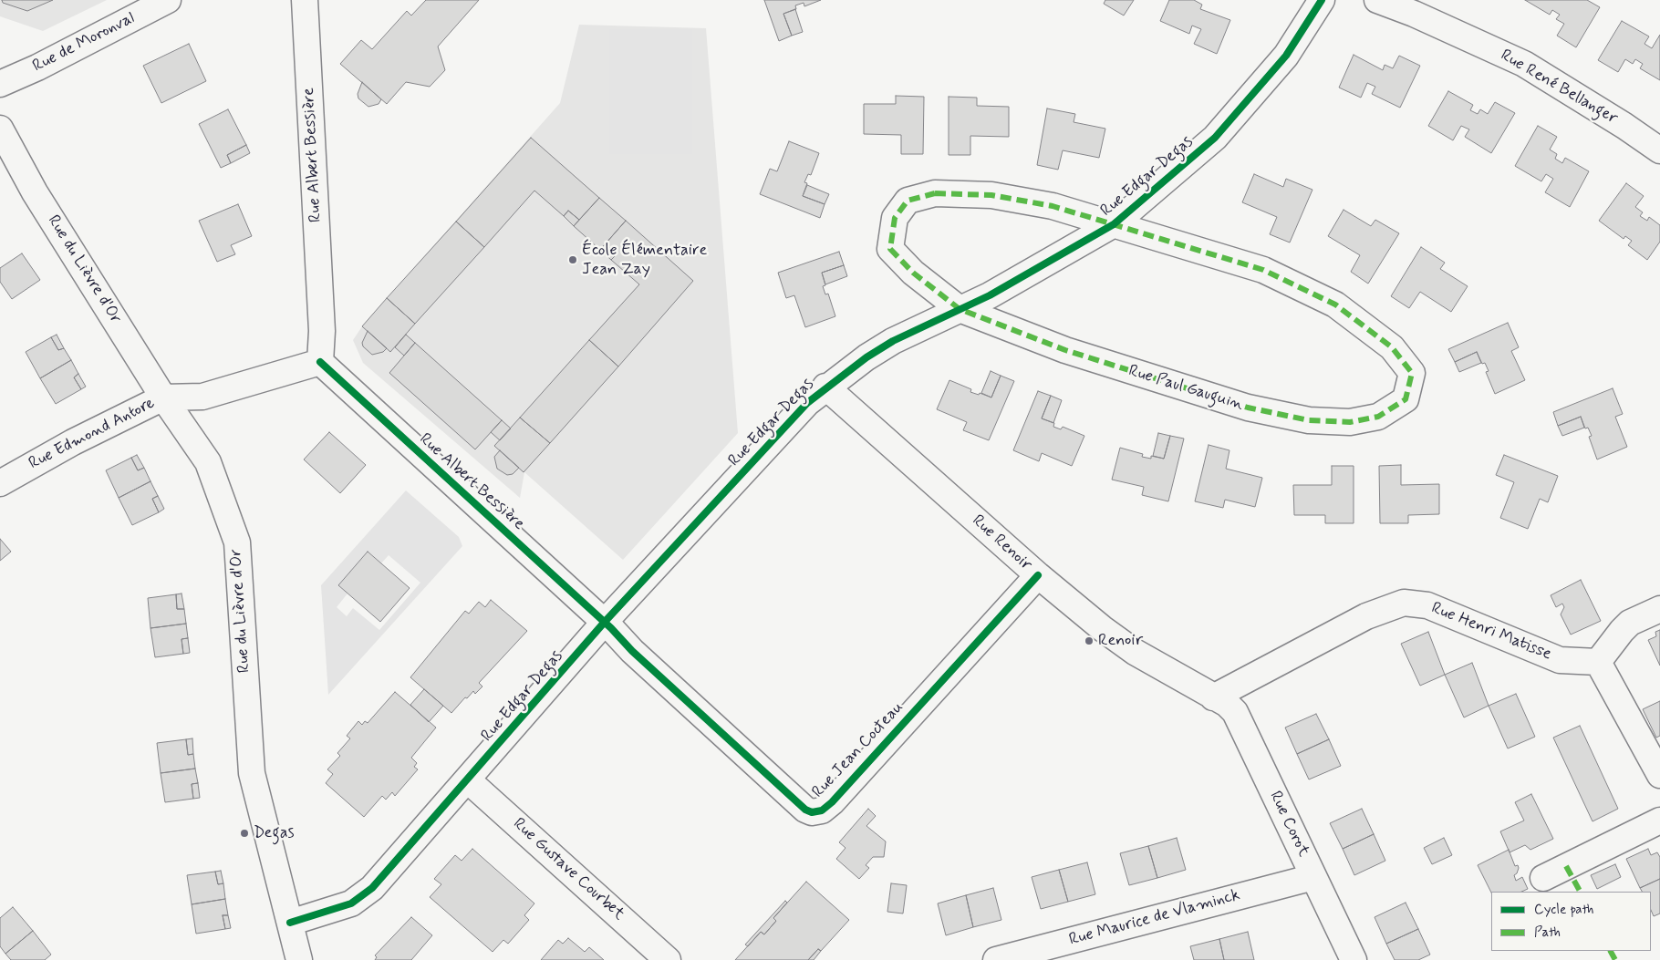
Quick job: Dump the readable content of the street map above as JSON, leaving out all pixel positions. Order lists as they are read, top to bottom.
{
  "streets": {
    "street": [
      "Rue de Moronval",
      "Rue René Bellanger",
      "Rue Albert Bessière",
      "Rue Edgar Degas",
      "Rue du Lièvre d'Or",
      "Rue Paul Gauguin",
      "Rue Edmond Antore",
      "Rue Renoir",
      "Rue Henri Matisse",
      "Rue Jean Cocteau",
      "Rue Corot",
      "Rue Gustave Courbet",
      "Rue Maurice de Vlaminck"
    ]
  },
  "crossings": [
    ["Rue Albert Bessière", "Rue Edgar Degas"],
    ["Rue Albert Bessière", "Rue Edmond Antore"],
    ["Rue Albert Bessière", "Rue Jean Cocteau"],
    ["Rue Edgar Degas", "Rue du Lièvre d'Or"],
    ["Rue Edgar Degas", "Rue Paul Gauguin"],
    ["Rue Edgar Degas", "Rue Renoir"],
    ["Rue Edgar Degas", "Rue Jean Cocteau"],
    ["Rue Edgar Degas", "Rue Gustave Courbet"],
    ["Rue du Lièvre d'Or", "Rue Edmond Antore"],
    ["Rue Renoir", "Rue Henri Matisse"],
    ["Rue Renoir", "Rue Jean Cocteau"],
    ["Rue Renoir", "Rue Corot"],
    ["Rue Henri Matisse", "Rue Corot"],
    ["Rue Corot", "Rue Maurice de Vlaminck"]
  ],
  "places": ["École Élémentaire Jean Zay", "Renoir", "Degas"],
  "legend": ["Cycle path", "Path"]
}
